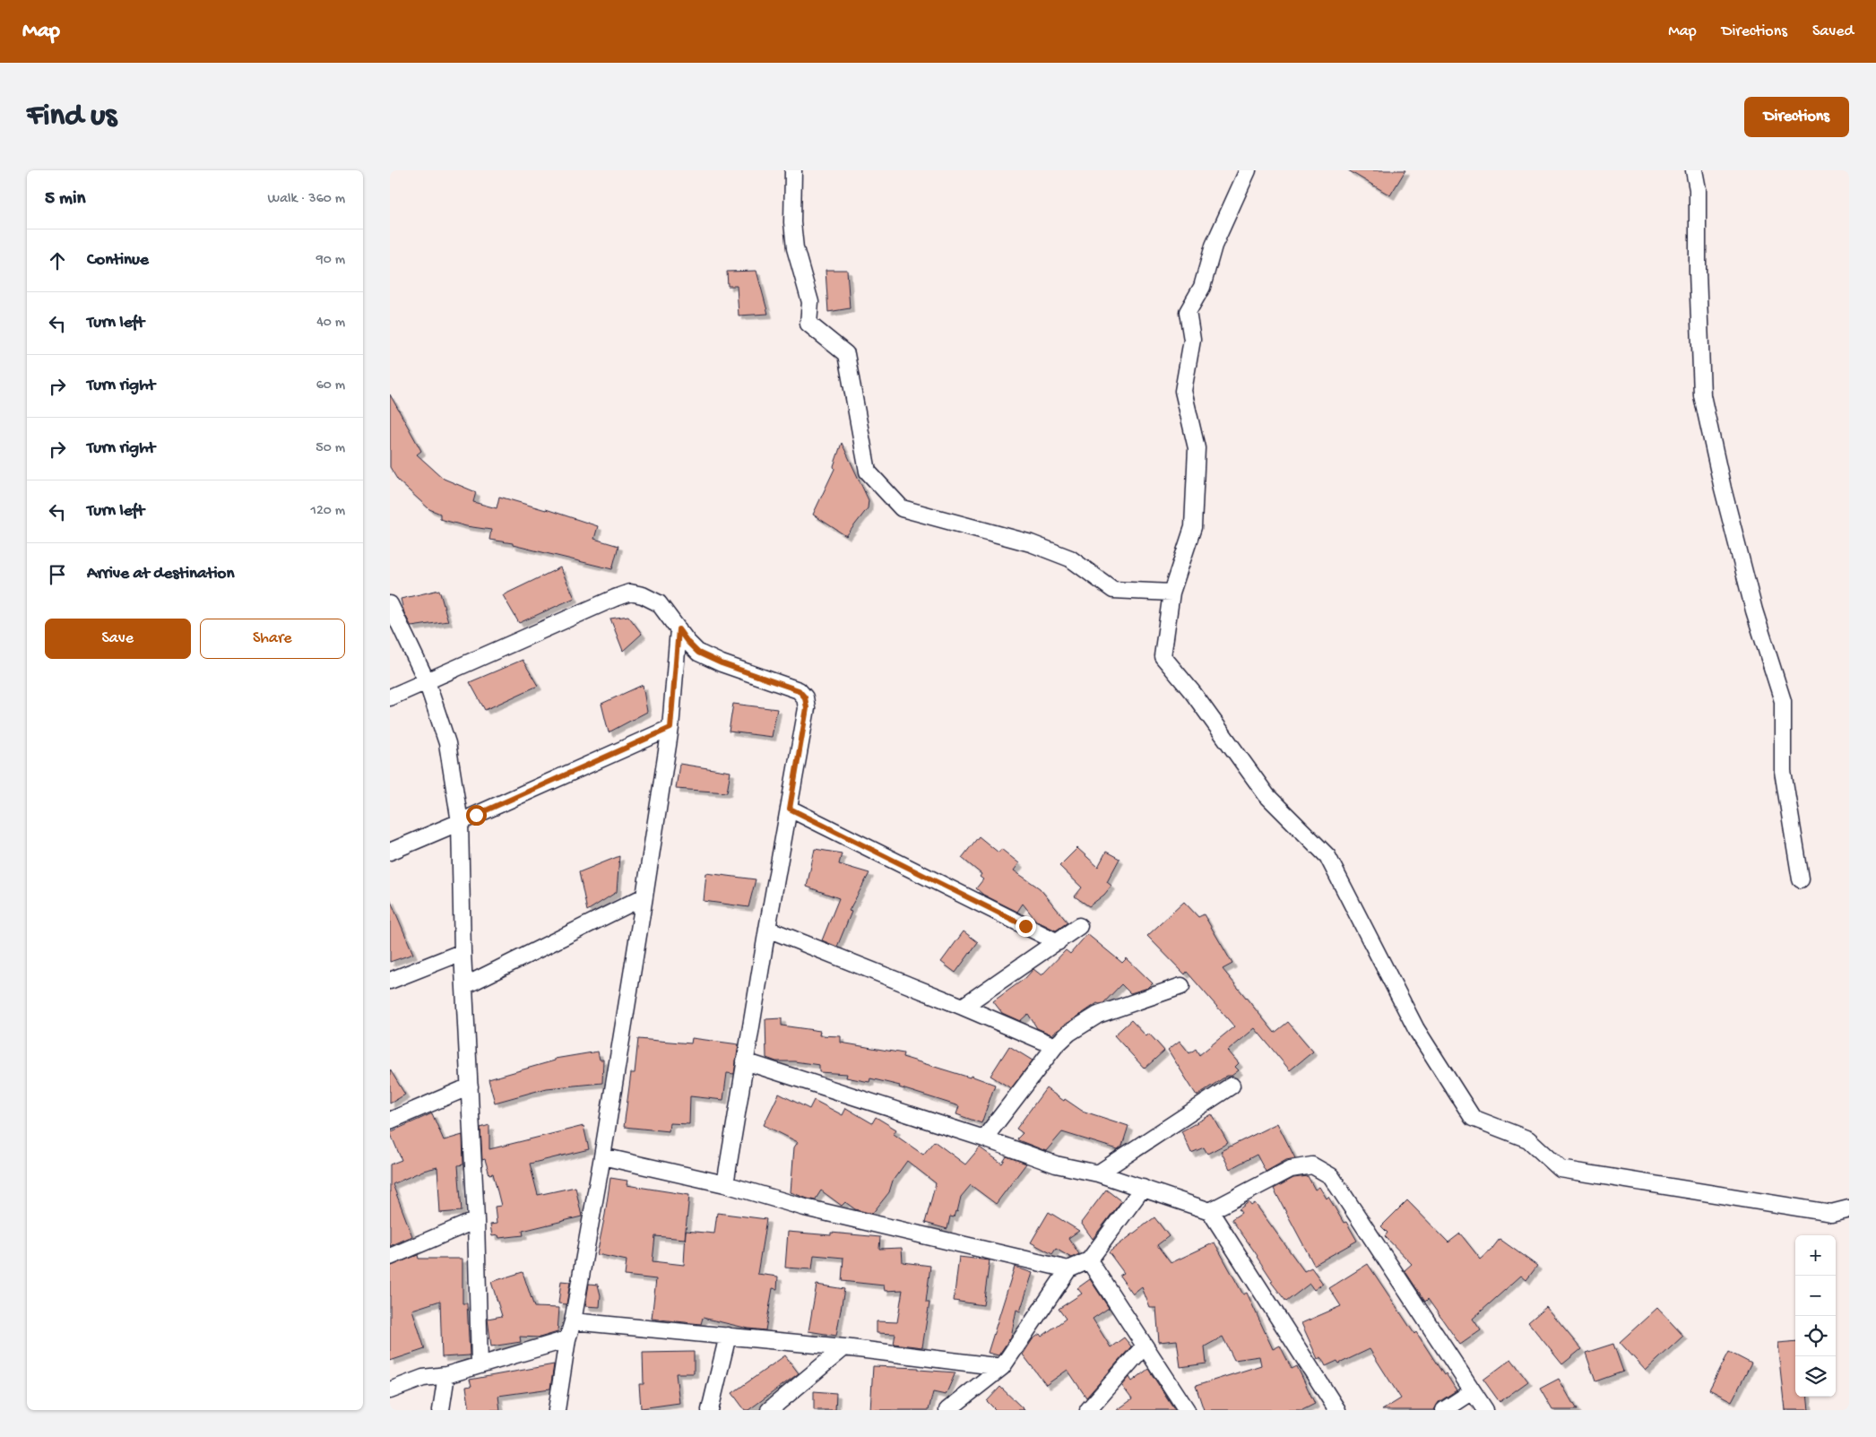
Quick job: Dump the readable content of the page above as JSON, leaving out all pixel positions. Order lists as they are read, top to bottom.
{
  "page": {
    "header": "Map",
    "nav": ["Map", "Directions", "Saved"],
    "buttons": [
      "Directions",
      ["Save", "Share"]
    ],
    "title": "Find us",
    "heading": ["5 min", "Walk · 360 m"],
    "list": [
      ["Continue", "90 m"],
      ["Turn left", "40 m"],
      ["Turn right", "60 m"],
      ["Turn right", "50 m"],
      ["Turn left", "120 m"],
      "Arrive at destination"
    ],
    "map_buttons": ["+", "−"]
  }
}
